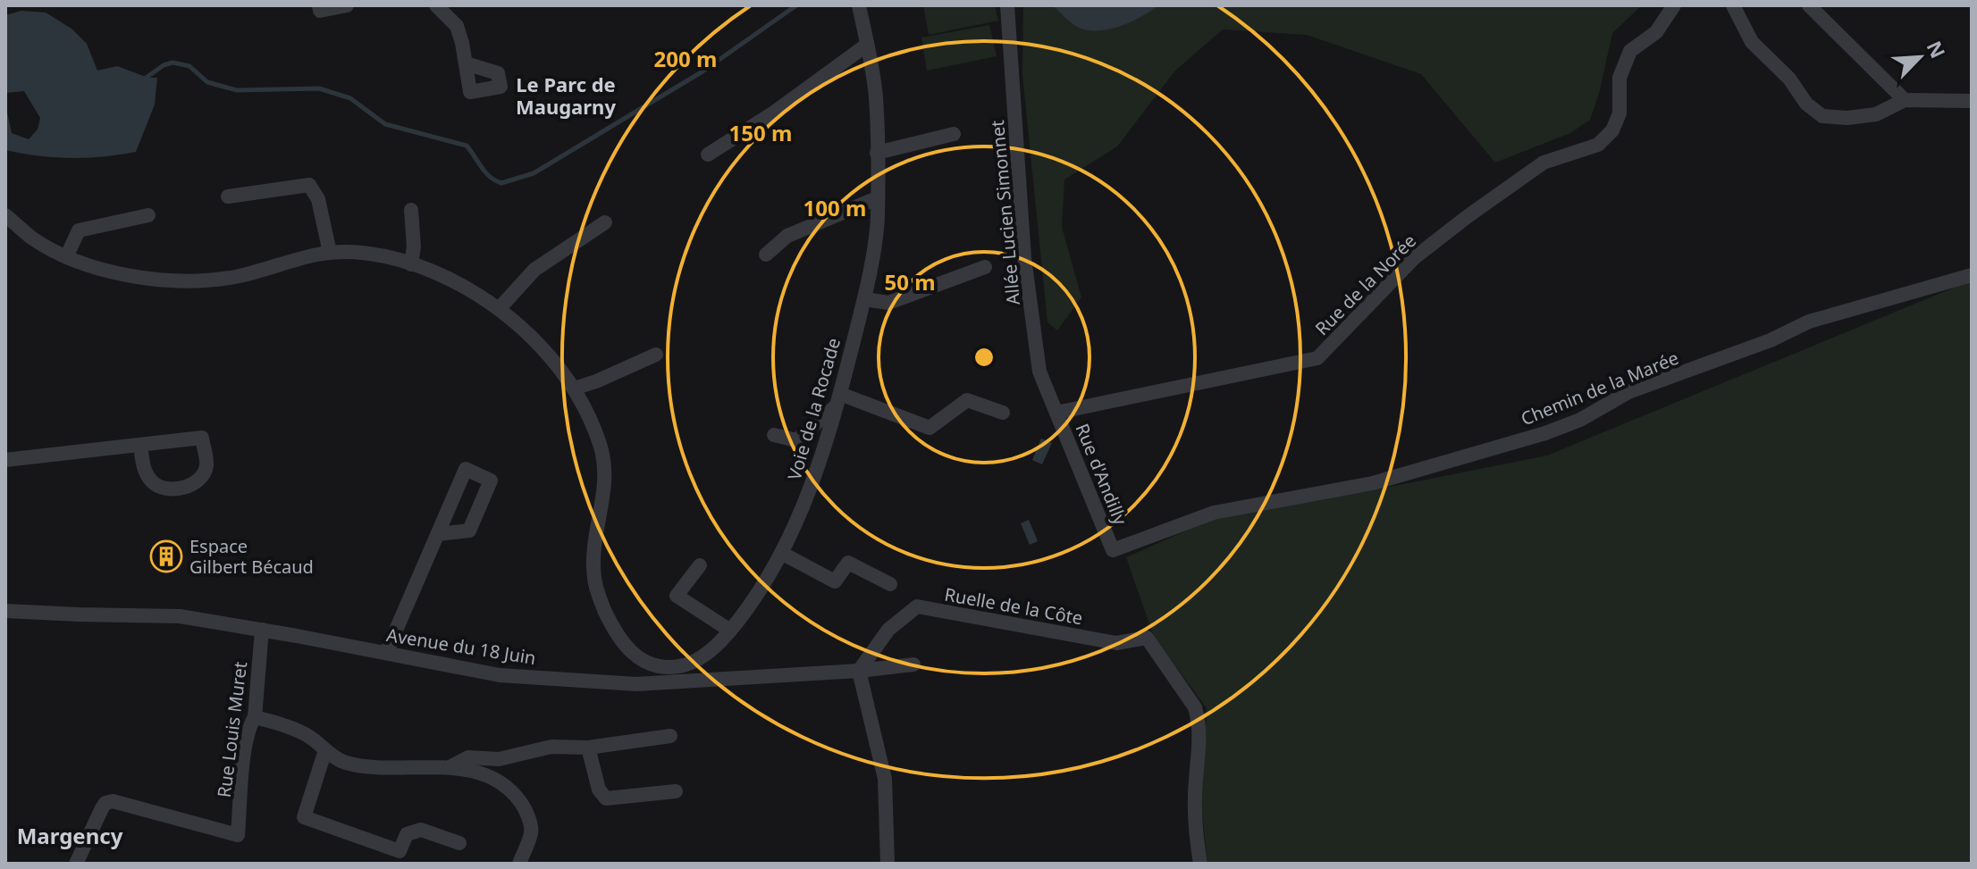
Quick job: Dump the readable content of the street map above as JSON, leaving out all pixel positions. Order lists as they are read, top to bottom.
{
  "streets": {
    "street": [
      "Allée Lucien Simonnet",
      "Rue de la Norée",
      "Chemin de la Marée",
      "Voie de la Rocade",
      "Rue d'Andilly",
      "Ruelle de la Côte",
      "Avenue du 18 Juin",
      "Rue Louis Muret"
    ]
  },
  "crossings": [
    ["Allée Lucien Simonnet", "Rue de la Norée"],
    ["Allée Lucien Simonnet", "Rue d'Andilly"],
    ["Rue de la Norée", "Rue d'Andilly"],
    ["Chemin de la Marée", "Rue d'Andilly"],
    ["Ruelle de la Côte", "Avenue du 18 Juin"],
    ["Avenue du 18 Juin", "Rue Louis Muret"]
  ],
  "districts": ["Le Parc de Maugarny", "Margency"],
  "places": {
    "building": ["Espace Gilbert Bécaud"]
  },
  "north": "top right",
  "rings": [
    "200 m",
    "150 m",
    "100 m",
    "50 m"
  ]
}
